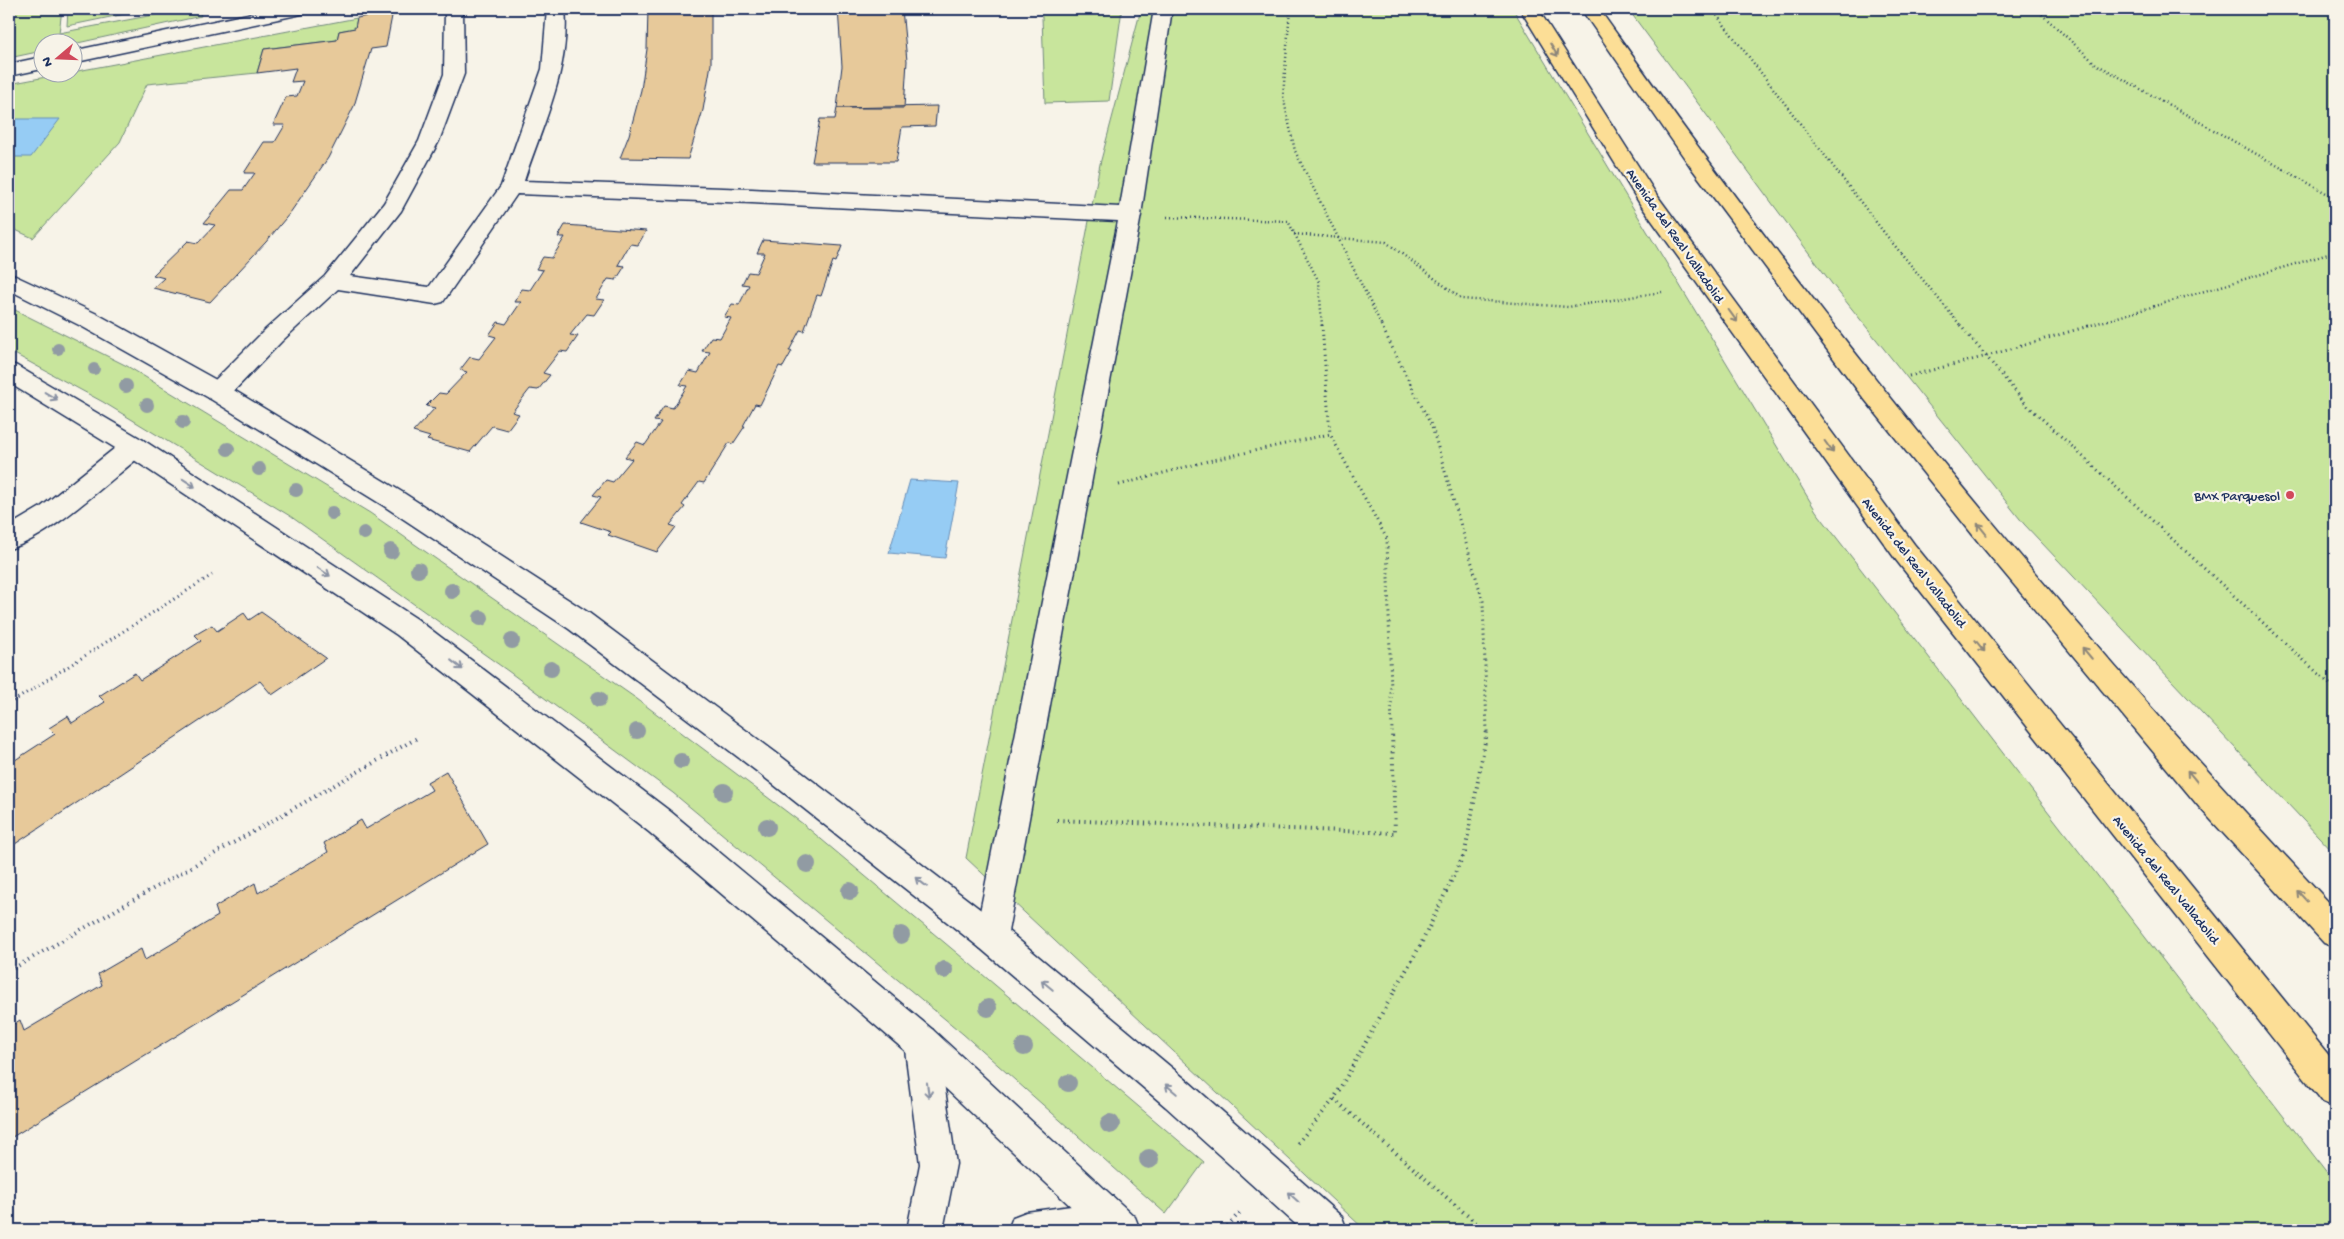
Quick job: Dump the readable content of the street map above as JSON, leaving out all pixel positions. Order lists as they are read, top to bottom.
{
  "streets": {
    "highway": ["Avenida del Real Valladolid"]
  },
  "places": ["BMX Parquesol"],
  "north": "left"
}
